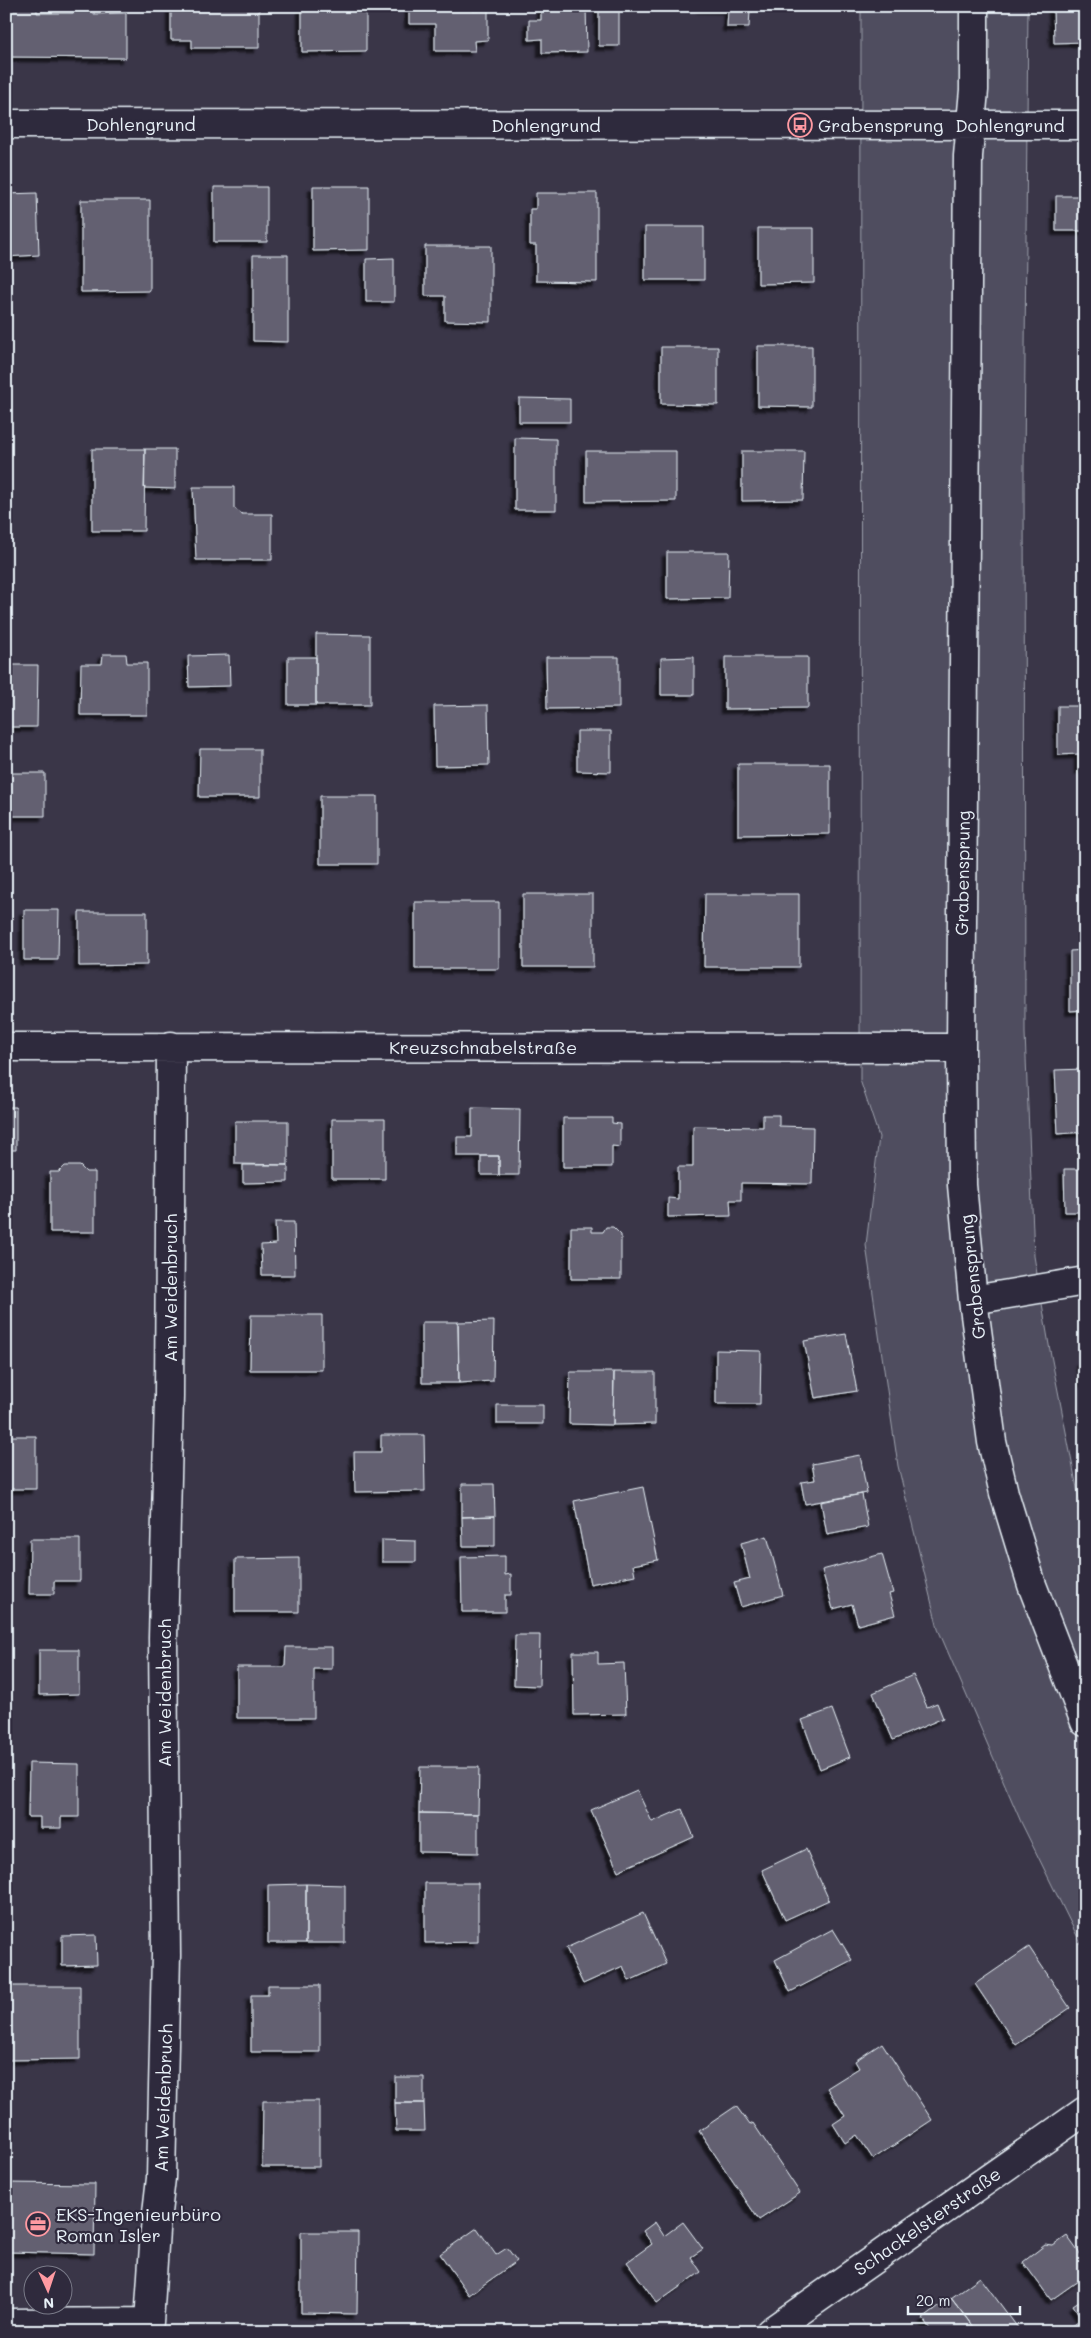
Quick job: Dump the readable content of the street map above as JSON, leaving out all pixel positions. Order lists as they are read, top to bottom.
{
  "streets": {
    "street": [
      "Dohlengrund",
      "Grabensprung",
      "Kreuzschnabelstraße",
      "Am Weidenbruch",
      "Schackelsterstraße"
    ]
  },
  "crossings": [
    ["Dohlengrund", "Grabensprung"],
    ["Grabensprung", "Kreuzschnabelstraße"],
    ["Kreuzschnabelstraße", "Am Weidenbruch"]
  ],
  "places": {
    "bus stop": ["Grabensprung"],
    "office": ["EKS-Ingenieurbüro Roman Isler"]
  },
  "scale_bar": "20 m",
  "north": "bottom"
}
